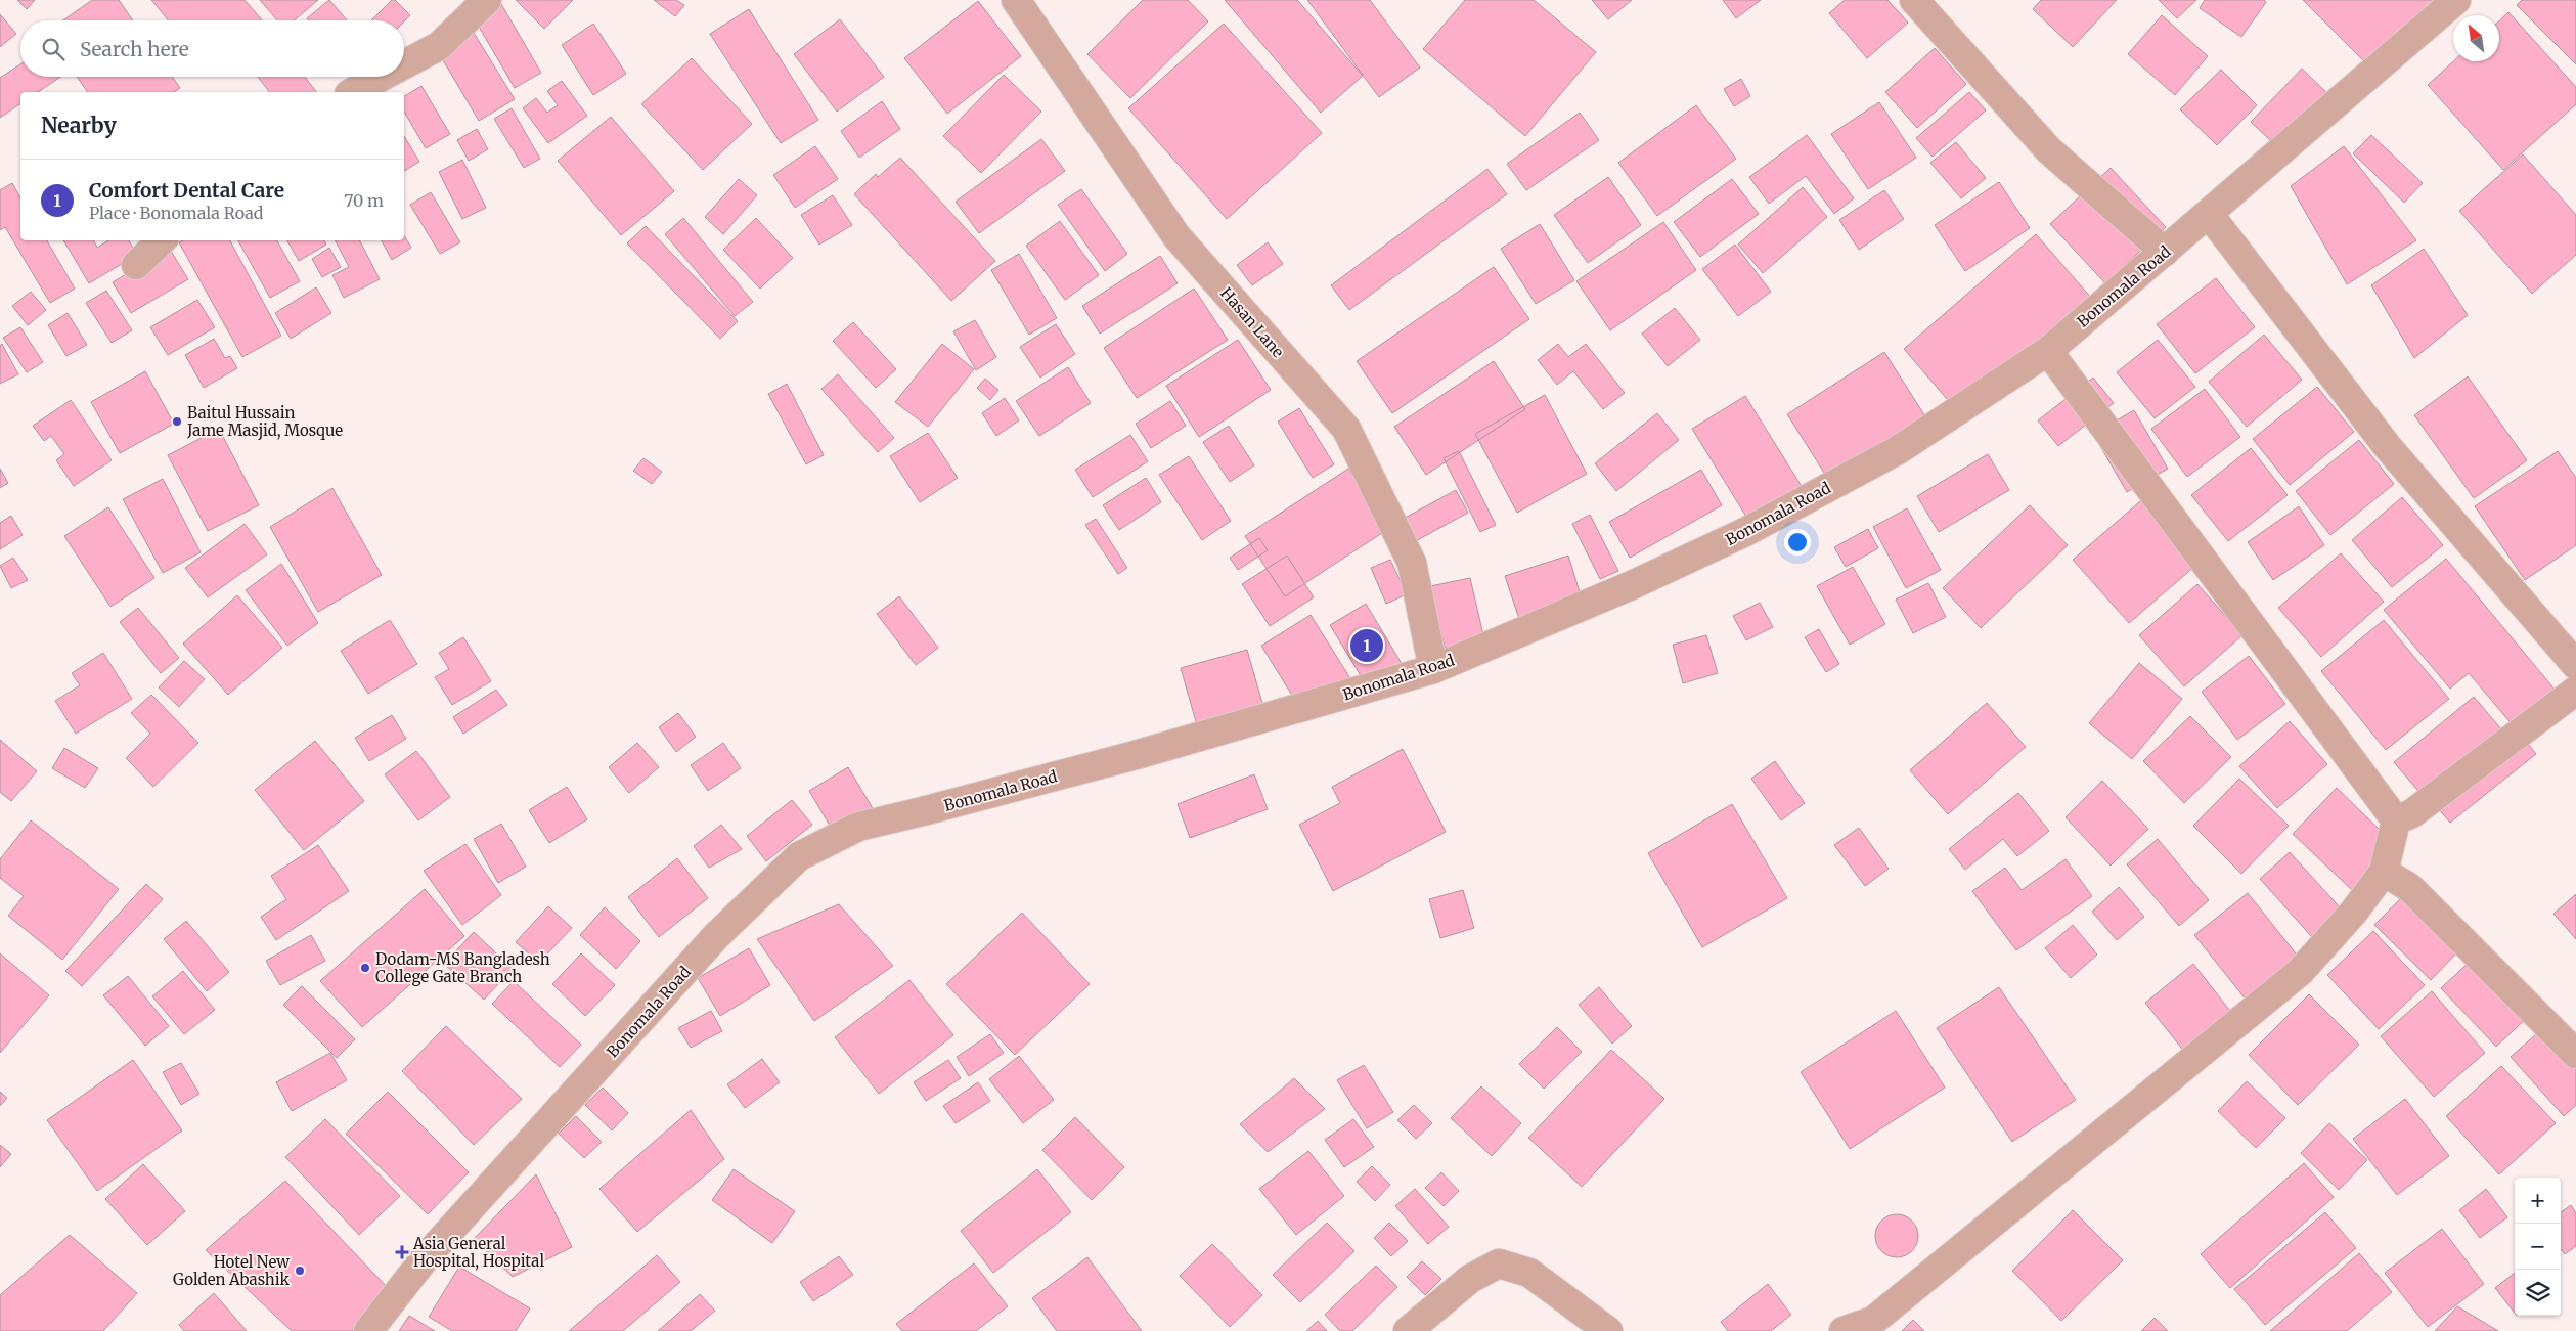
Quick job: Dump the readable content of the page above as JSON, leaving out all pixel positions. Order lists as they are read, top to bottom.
{
  "streets": {
    "street": ["Bonomala Road", "Hasan Lane"]
  },
  "crossings": [
    ["Bonomala Road", "Hasan Lane"]
  ],
  "places": {
    "other": ["Baitul Hussain Jame Masjid, Mosque", "Dodam-MS Bangladesh College Gate Branch", "Hotel New Golden Abashik"],
    "health": ["Asia General Hospital, Hospital"]
  },
  "north": "top left",
  "page": {
    "search": "Search here",
    "heading": "Nearby",
    "list": [
      {
        "mark": "1",
        "name": "Comfort Dental Care",
        "note": "Place · Bonomala Road",
        "value": "70 m"
      }
    ],
    "pins": "1",
    "map_buttons": ["+", "−"]
  }
}
